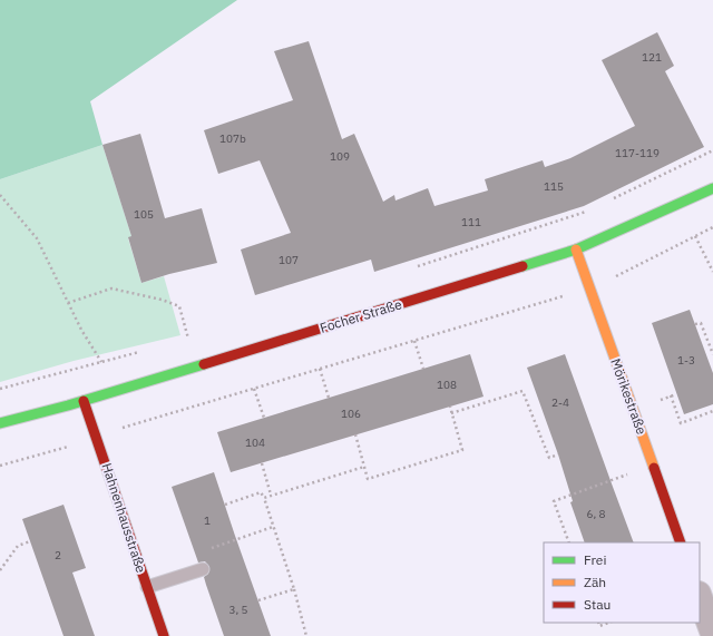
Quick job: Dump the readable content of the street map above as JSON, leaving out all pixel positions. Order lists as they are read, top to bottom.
{
  "streets": {
    "main road": ["Focher Straße", "Mörikestraße", "Hahnenhausstraße"]
  },
  "crossings": [
    ["Focher Straße", "Mörikestraße"],
    ["Focher Straße", "Hahnenhausstraße"]
  ],
  "house_numbers": [
    "121",
    "107b",
    "117-119",
    "109",
    "115",
    "105",
    "111",
    "107",
    "1-3",
    "108",
    "2-4",
    "106",
    "104",
    "6, 8",
    "1",
    "2",
    "3, 5"
  ],
  "legend": ["Frei", "Zäh", "Stau"]
}
